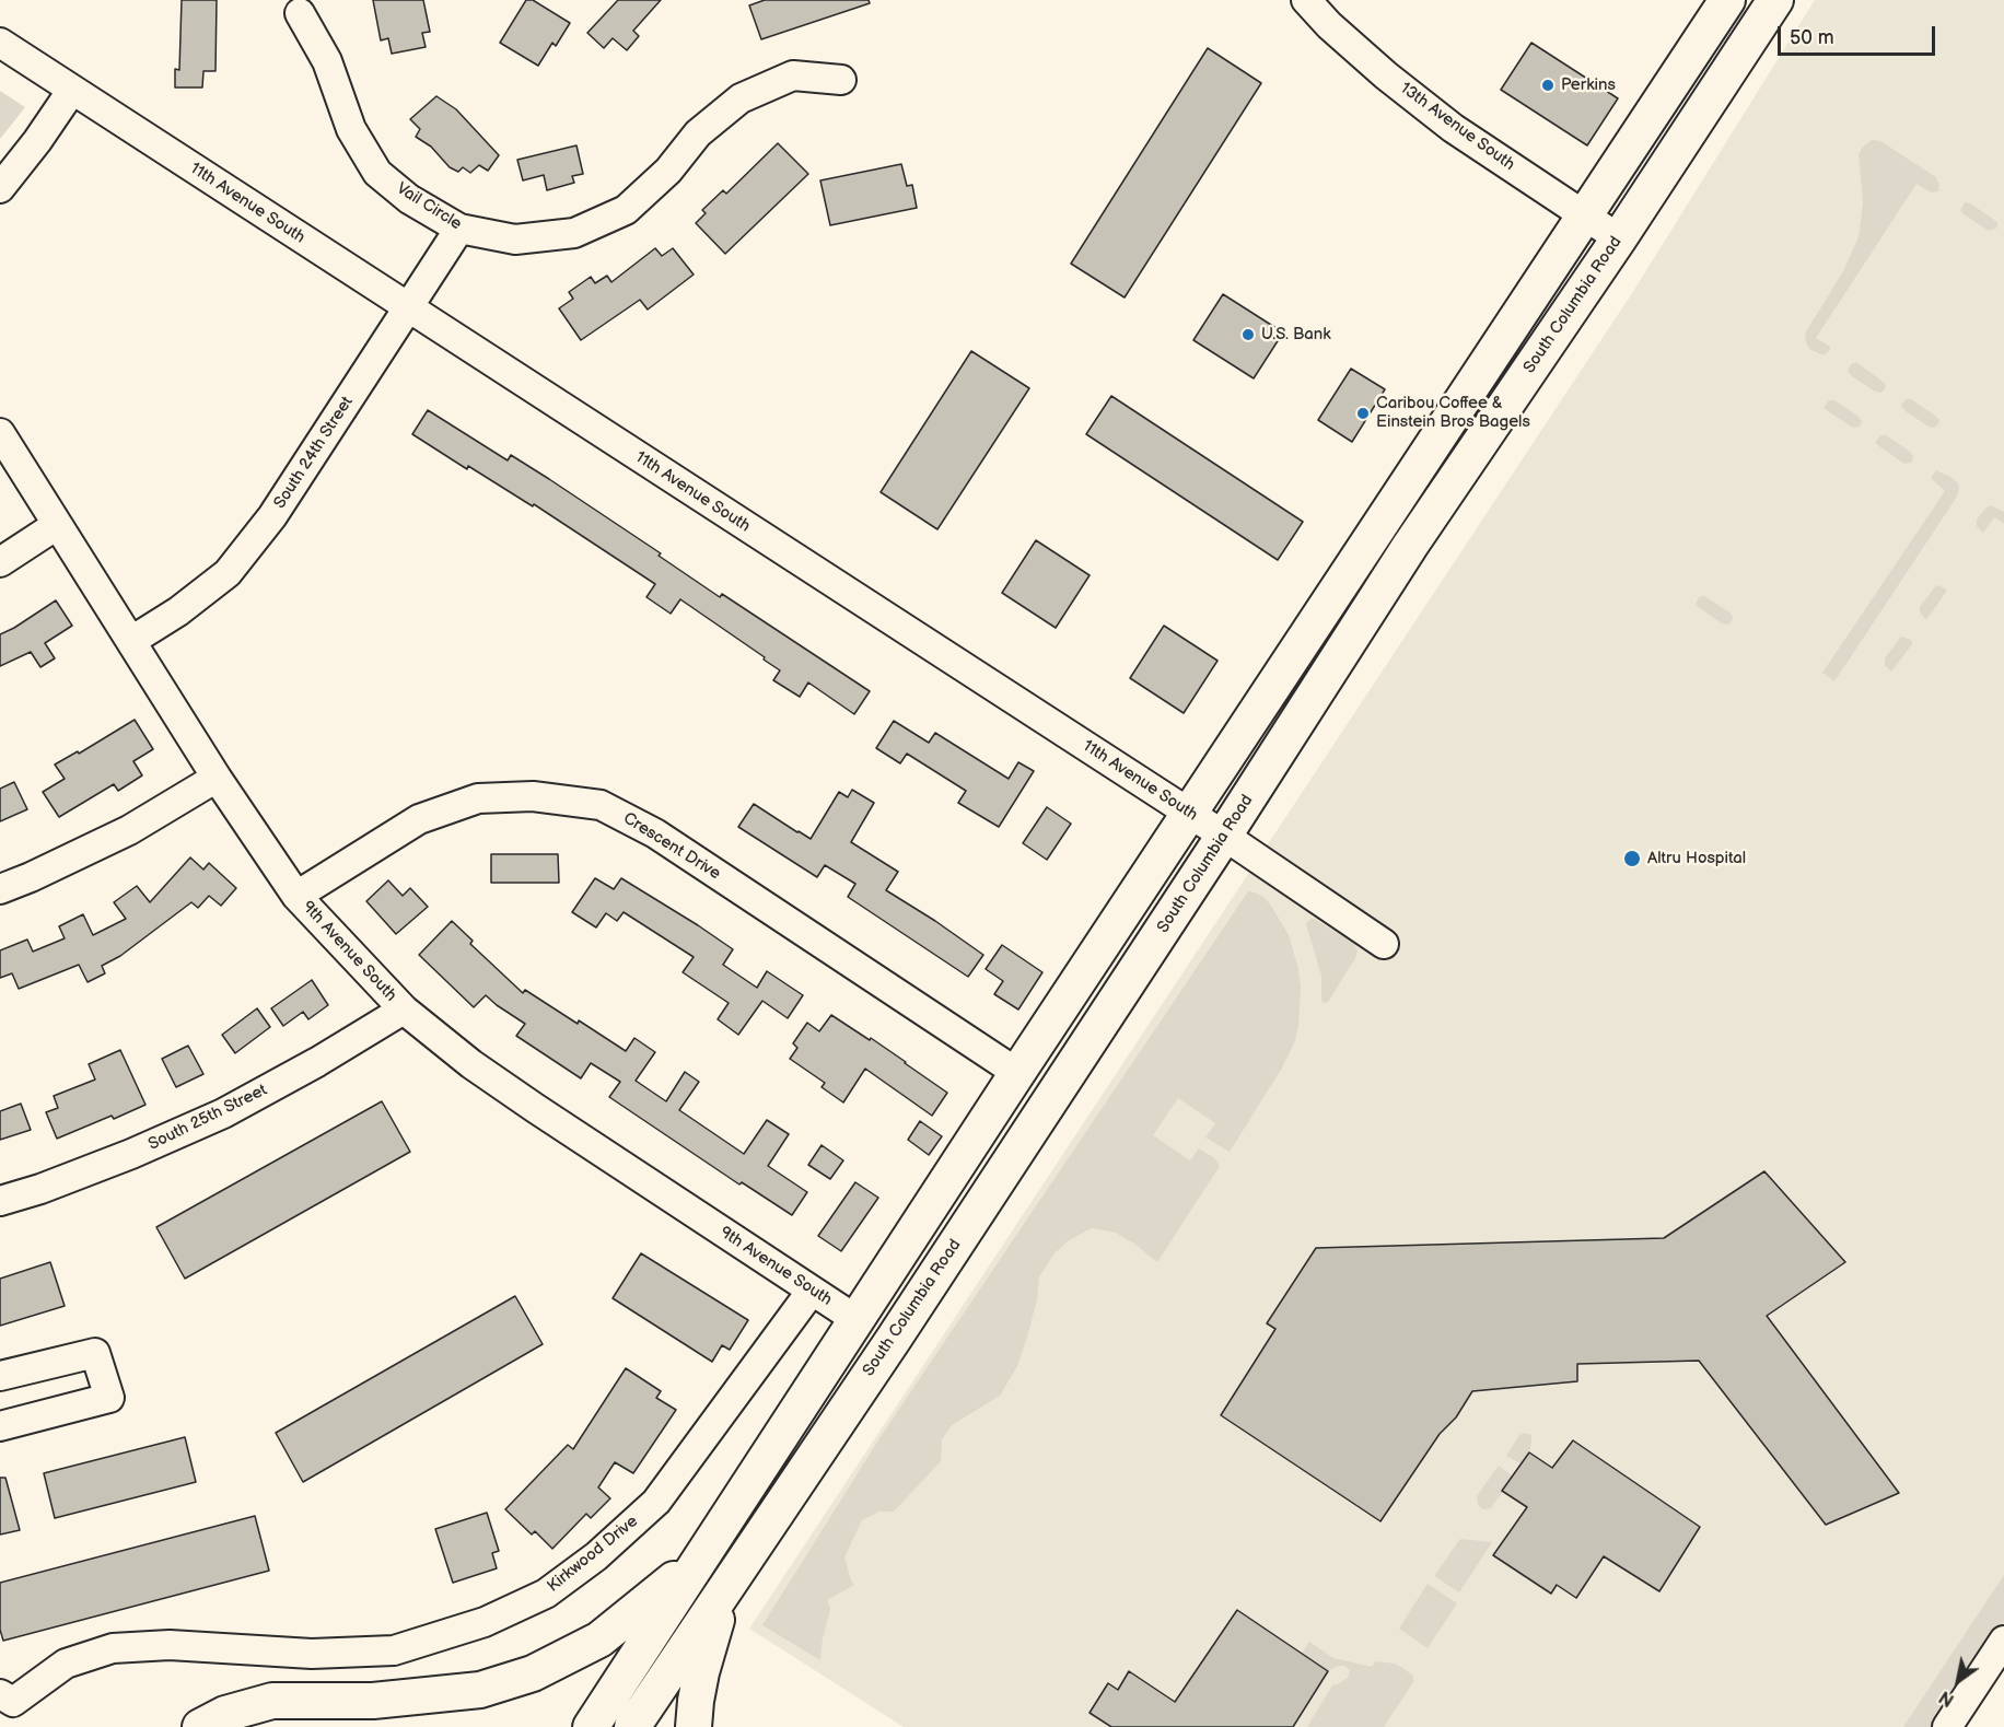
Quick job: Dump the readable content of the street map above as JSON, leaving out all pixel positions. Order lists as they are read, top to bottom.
{
  "streets": {
    "main road": ["South Columbia Road"],
    "street": [
      "13th Avenue South",
      "11th Avenue South",
      "Vail Circle",
      "South 24th Street",
      "Crescent Drive",
      "9th Avenue South",
      "South 25th Street",
      "Kirkwood Drive"
    ]
  },
  "crossings": [
    ["13th Avenue South", "South Columbia Road"],
    ["11th Avenue South", "South Columbia Road"],
    ["11th Avenue South", "South 24th Street"],
    ["Vail Circle", "South 24th Street"],
    ["South 24th Street", "9th Avenue South"],
    ["Crescent Drive", "9th Avenue South"],
    ["9th Avenue South", "South 25th Street"],
    ["9th Avenue South", "Kirkwood Drive"]
  ],
  "places": [
    "Perkins",
    "U.S. Bank",
    "Caribou Coffee & Einstein Bros Bagels",
    "Altru Hospital"
  ],
  "scale_bar": "50 m",
  "north": "bottom left"
}
